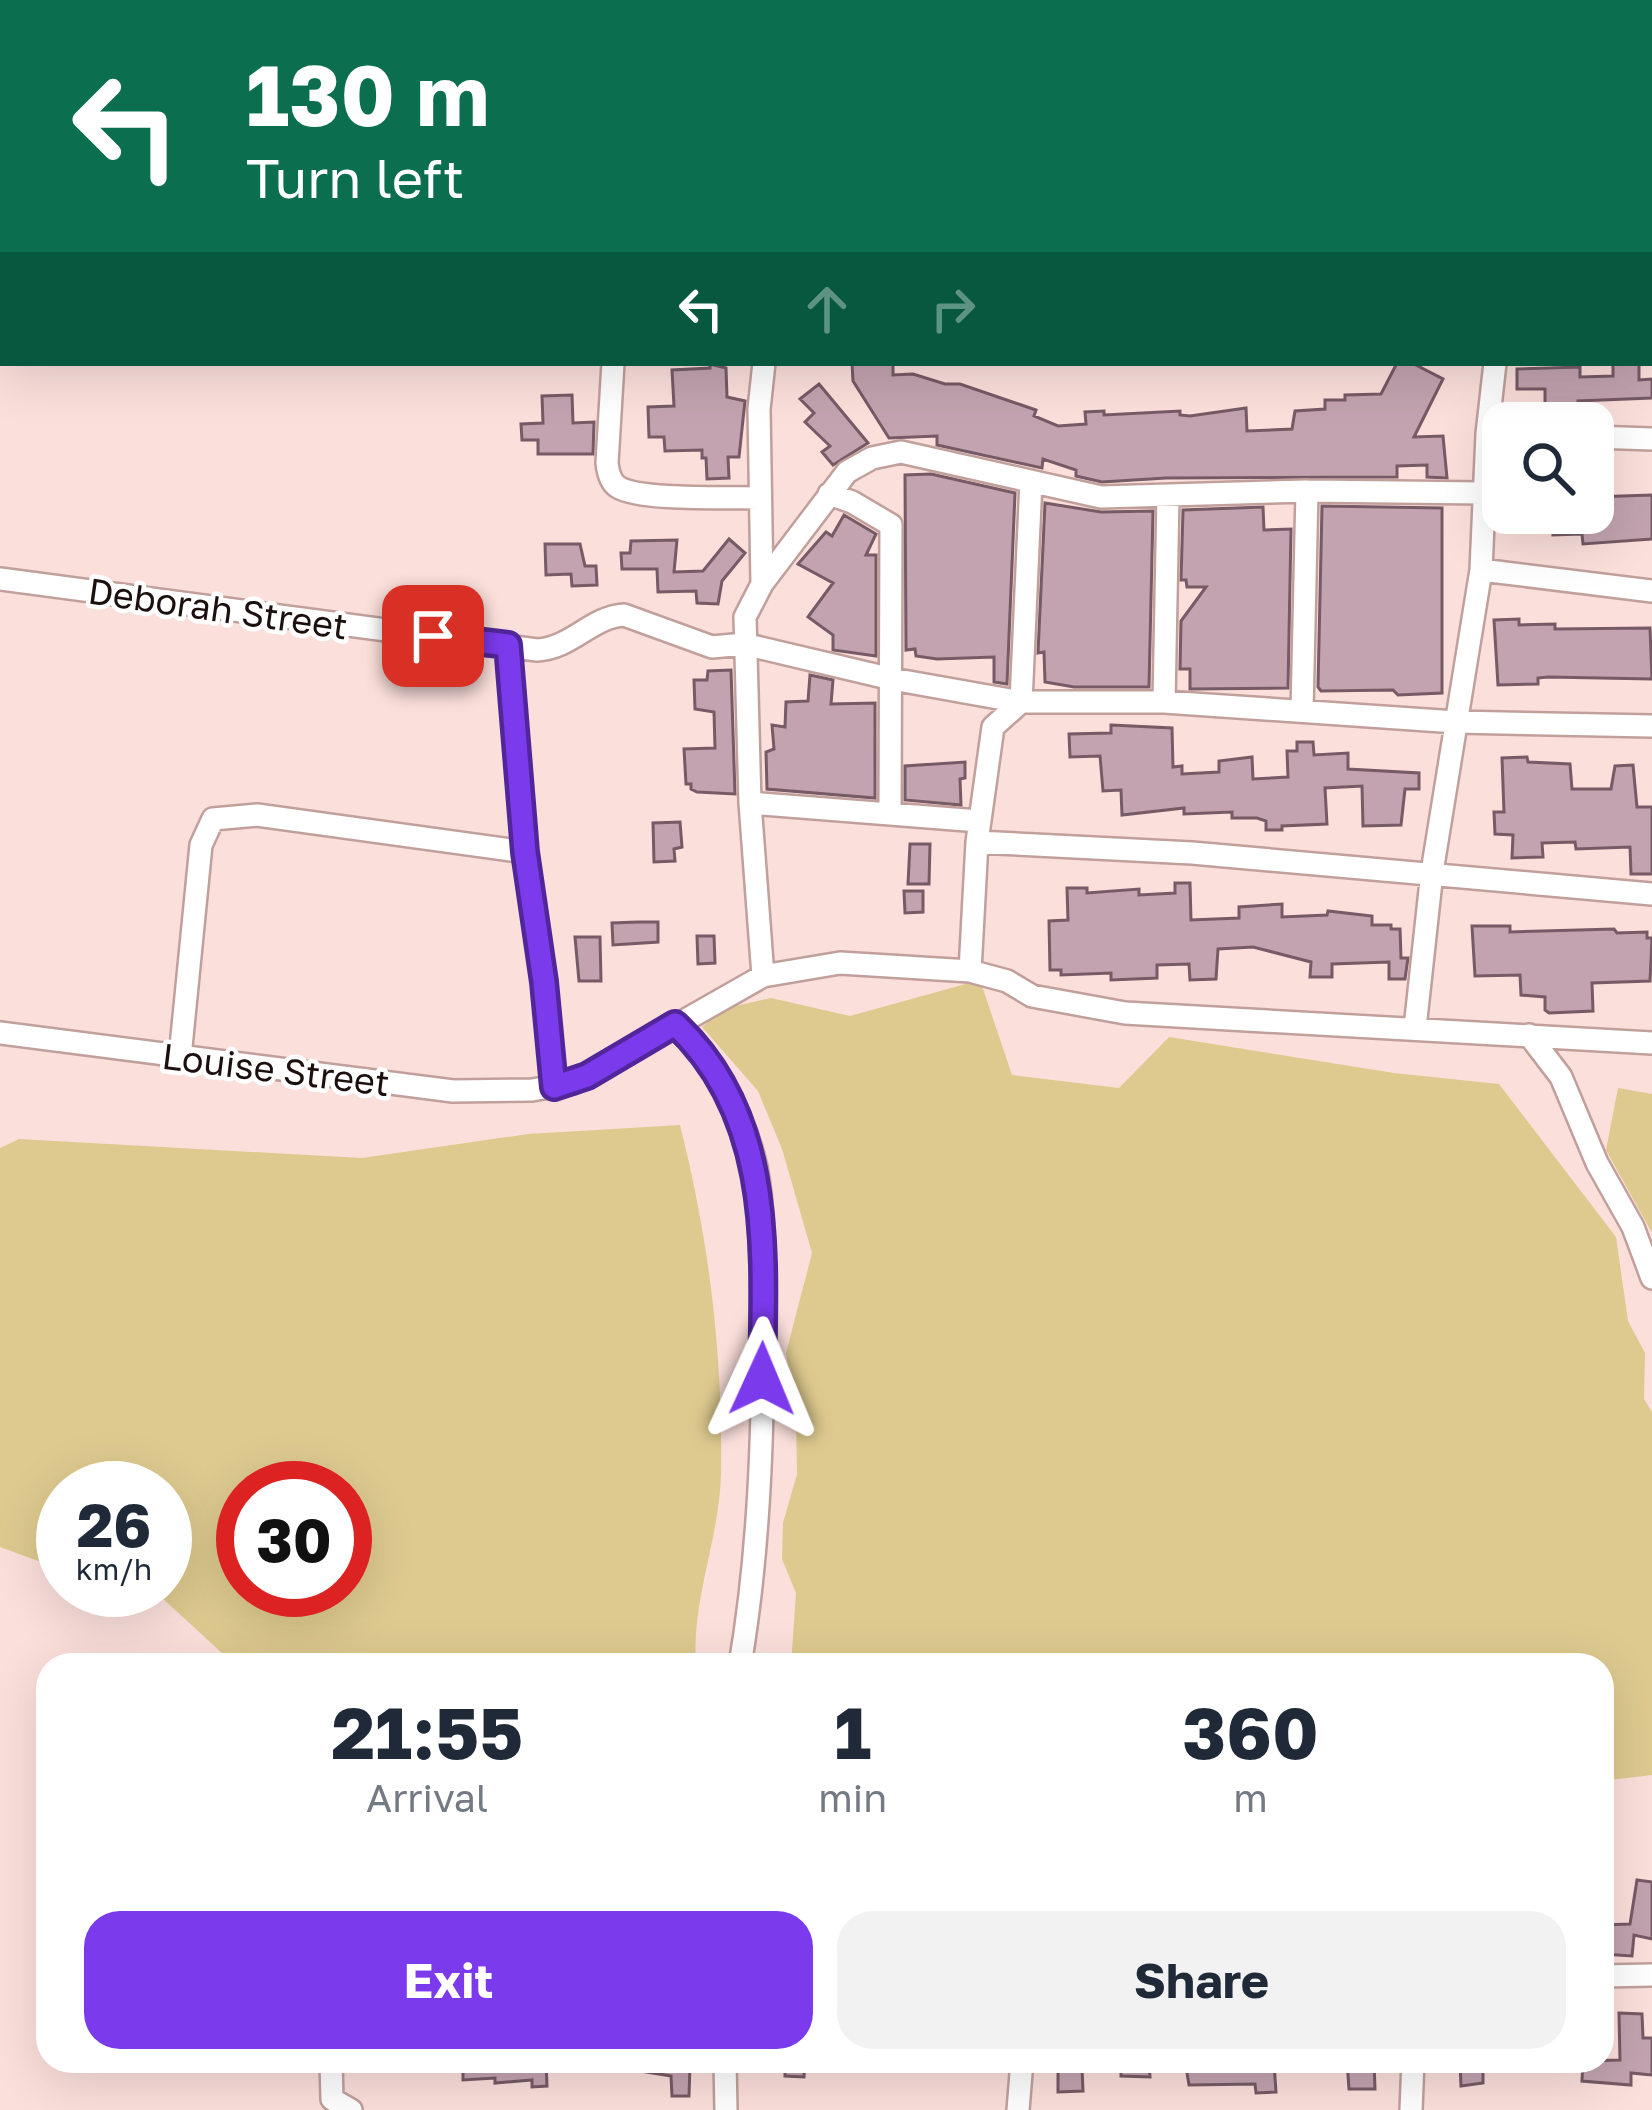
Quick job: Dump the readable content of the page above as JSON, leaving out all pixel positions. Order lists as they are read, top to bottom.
{
  "streets": {
    "street": ["Deborah Street", "Louise Street"]
  },
  "page": {
    "turn": ["130 m", "Turn left"],
    "speed": "26 km/h",
    "limit": "30",
    "eta": [
      "21:55",
      "Arrival",
      "1",
      "min",
      "360",
      "m"
    ],
    "buttons": ["Exit", "Share"]
  }
}
